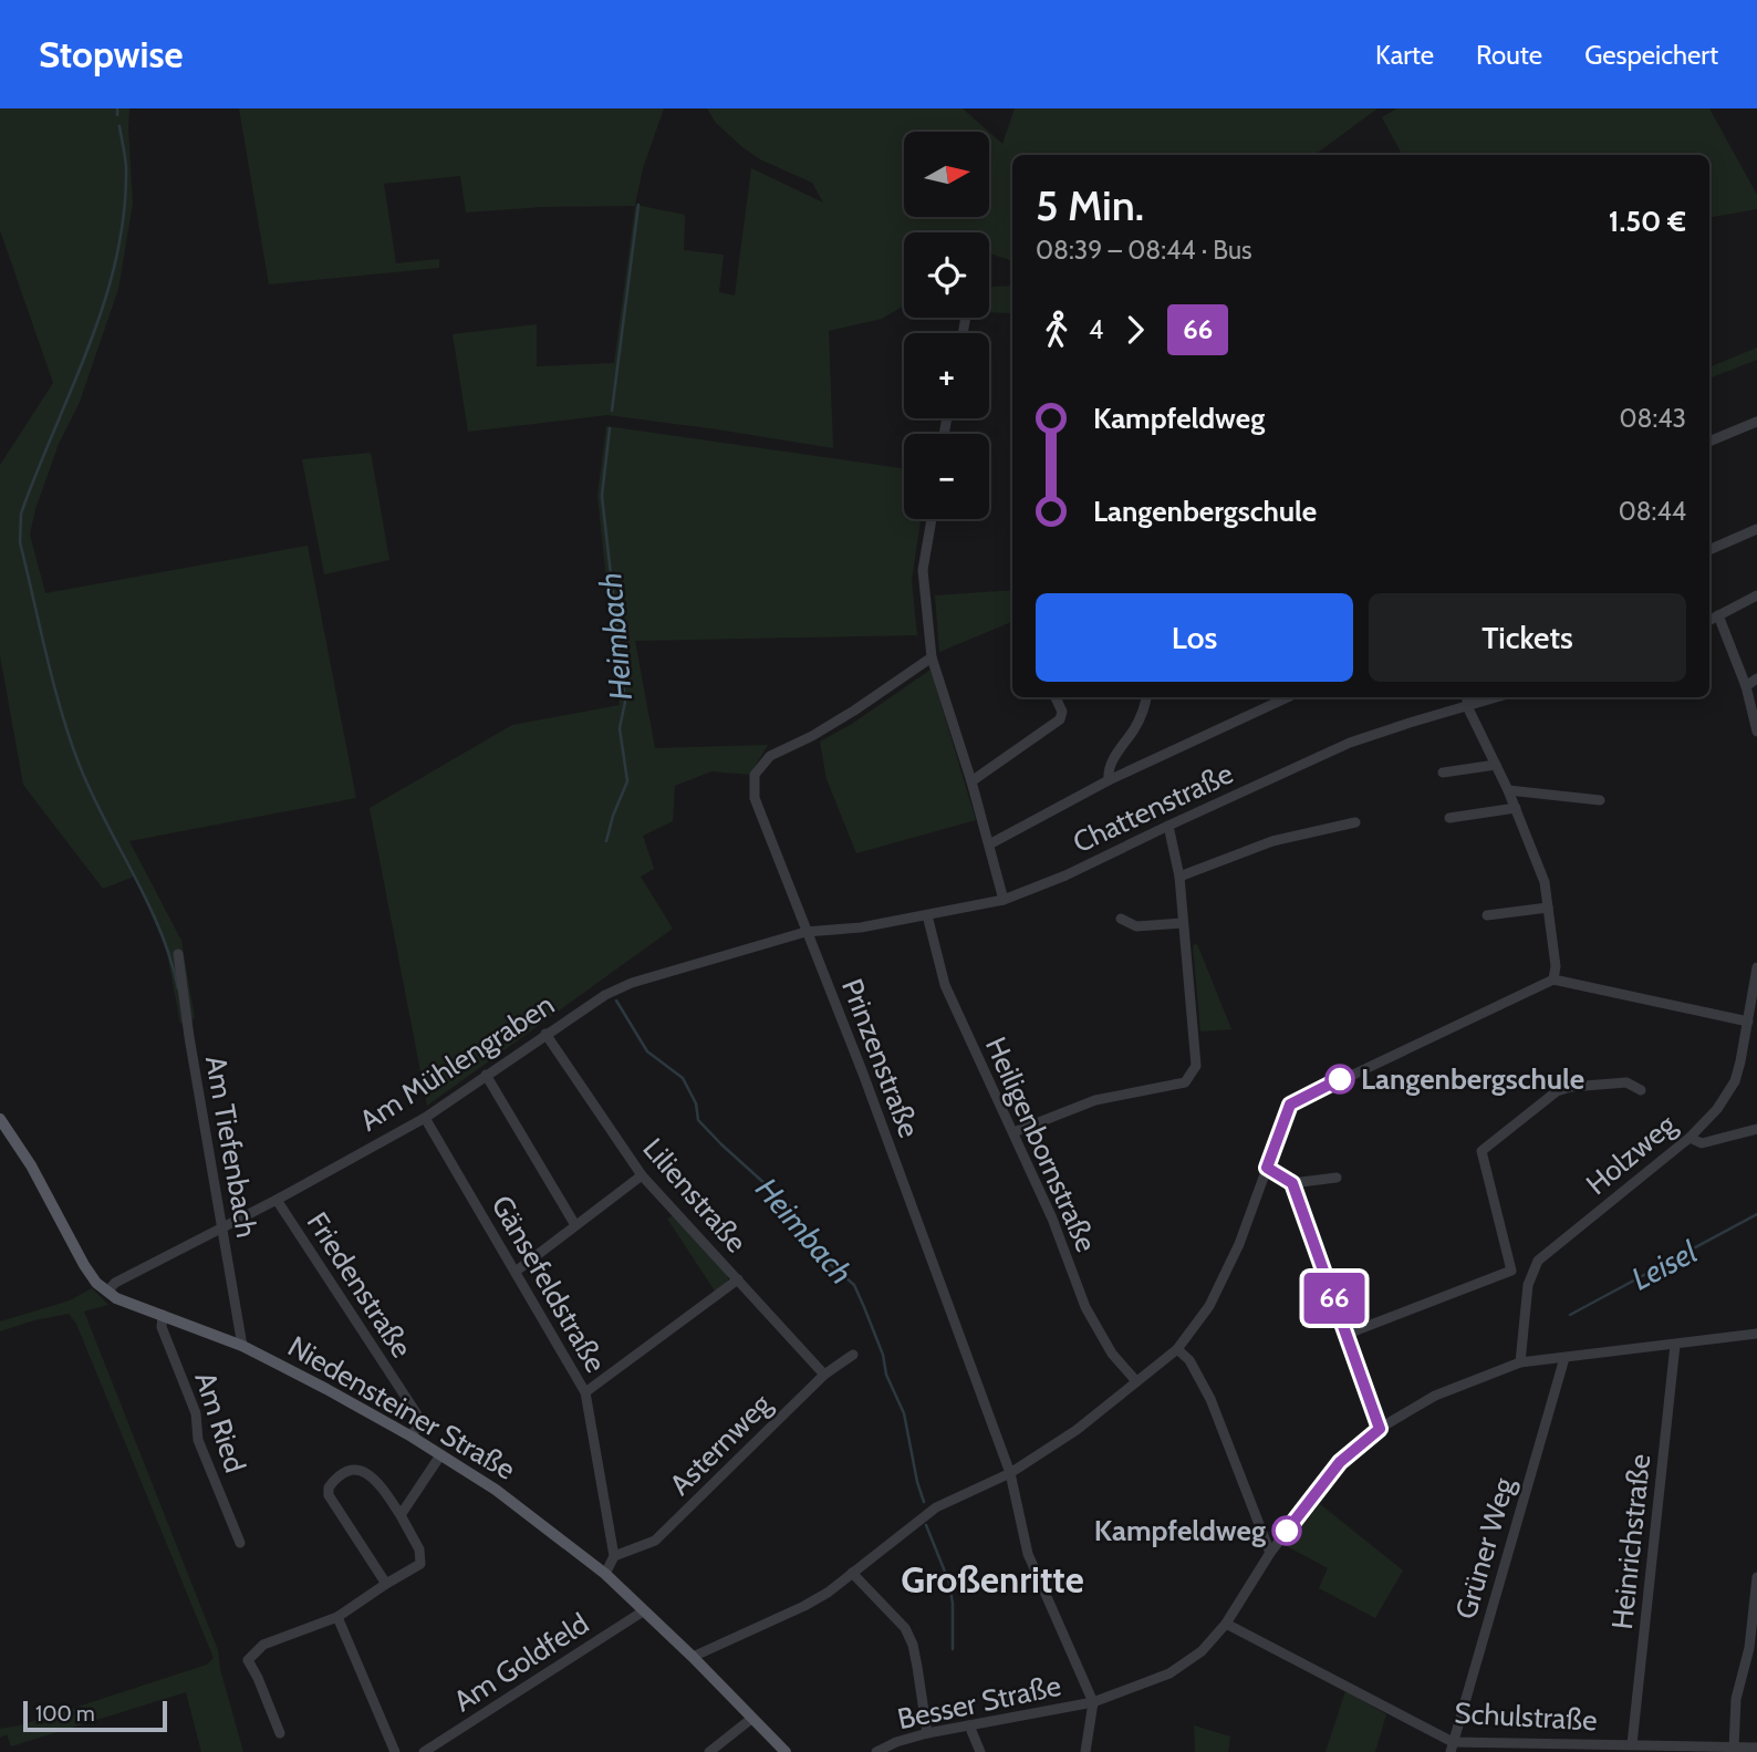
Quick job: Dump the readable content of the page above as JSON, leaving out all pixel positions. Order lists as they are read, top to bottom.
{
  "streets": {
    "main road": ["Niedensteiner Straße"],
    "street": [
      "Chattenstraße",
      "Prinzenstraße",
      "Am Mühlengraben",
      "Heiligenbornstraße",
      "Am Tiefenbach",
      "Holzweg",
      "Lilienstraße",
      "Gänsefeldstraße",
      "Friedenstraße",
      "Am Ried",
      "Asternweg",
      "Heinrichstraße",
      "Grüner Weg",
      "Am Goldfeld",
      "Besser Straße",
      "Schulstraße"
    ]
  },
  "crossings": [
    ["Chattenstraße", "Prinzenstraße"],
    ["Chattenstraße", "Am Mühlengraben"],
    ["Chattenstraße", "Heiligenbornstraße"],
    ["Prinzenstraße", "Am Mühlengraben"],
    ["Prinzenstraße", "Besser Straße"],
    ["Am Mühlengraben", "Am Tiefenbach"],
    ["Am Mühlengraben", "Lilienstraße"],
    ["Am Mühlengraben", "Gänsefeldstraße"],
    ["Am Mühlengraben", "Friedenstraße"],
    ["Am Mühlengraben", "Niedensteiner Straße"],
    ["Am Tiefenbach", "Niedensteiner Straße"],
    ["Holzweg", "Besser Straße"],
    ["Lilienstraße", "Asternweg"],
    ["Gänsefeldstraße", "Asternweg"],
    ["Friedenstraße", "Niedensteiner Straße"],
    ["Niedensteiner Straße", "Am Ried"],
    ["Niedensteiner Straße", "Am Goldfeld"],
    ["Heinrichstraße", "Besser Straße"],
    ["Heinrichstraße", "Schulstraße"],
    ["Grüner Weg", "Besser Straße"],
    ["Grüner Weg", "Schulstraße"],
    ["Besser Straße", "Schulstraße"]
  ],
  "districts": ["Großenritte"],
  "water": ["Heimbach", "Leisel"],
  "places": ["Langenbergschule", "Kampfeldweg"],
  "lines": ["bus line 66"],
  "scale_bar": "100 m",
  "north": "right",
  "page": {
    "header": "Stopwise",
    "nav": ["Karte", "Route", "Gespeichert"],
    "on_map": "66",
    "map_buttons": ["+", "−"],
    "heading": ["5 Min.", "08:39 – 08:44 · Bus", "1.50 €"],
    "legs": ["4", "66"],
    "list": [
      {
        "name": "Kampfeldweg",
        "value": "08:43"
      },
      {
        "name": "Langenbergschule",
        "value": "08:44"
      }
    ],
    "buttons": ["Los", "Tickets"],
    "scale": "100 m"
  }
}
